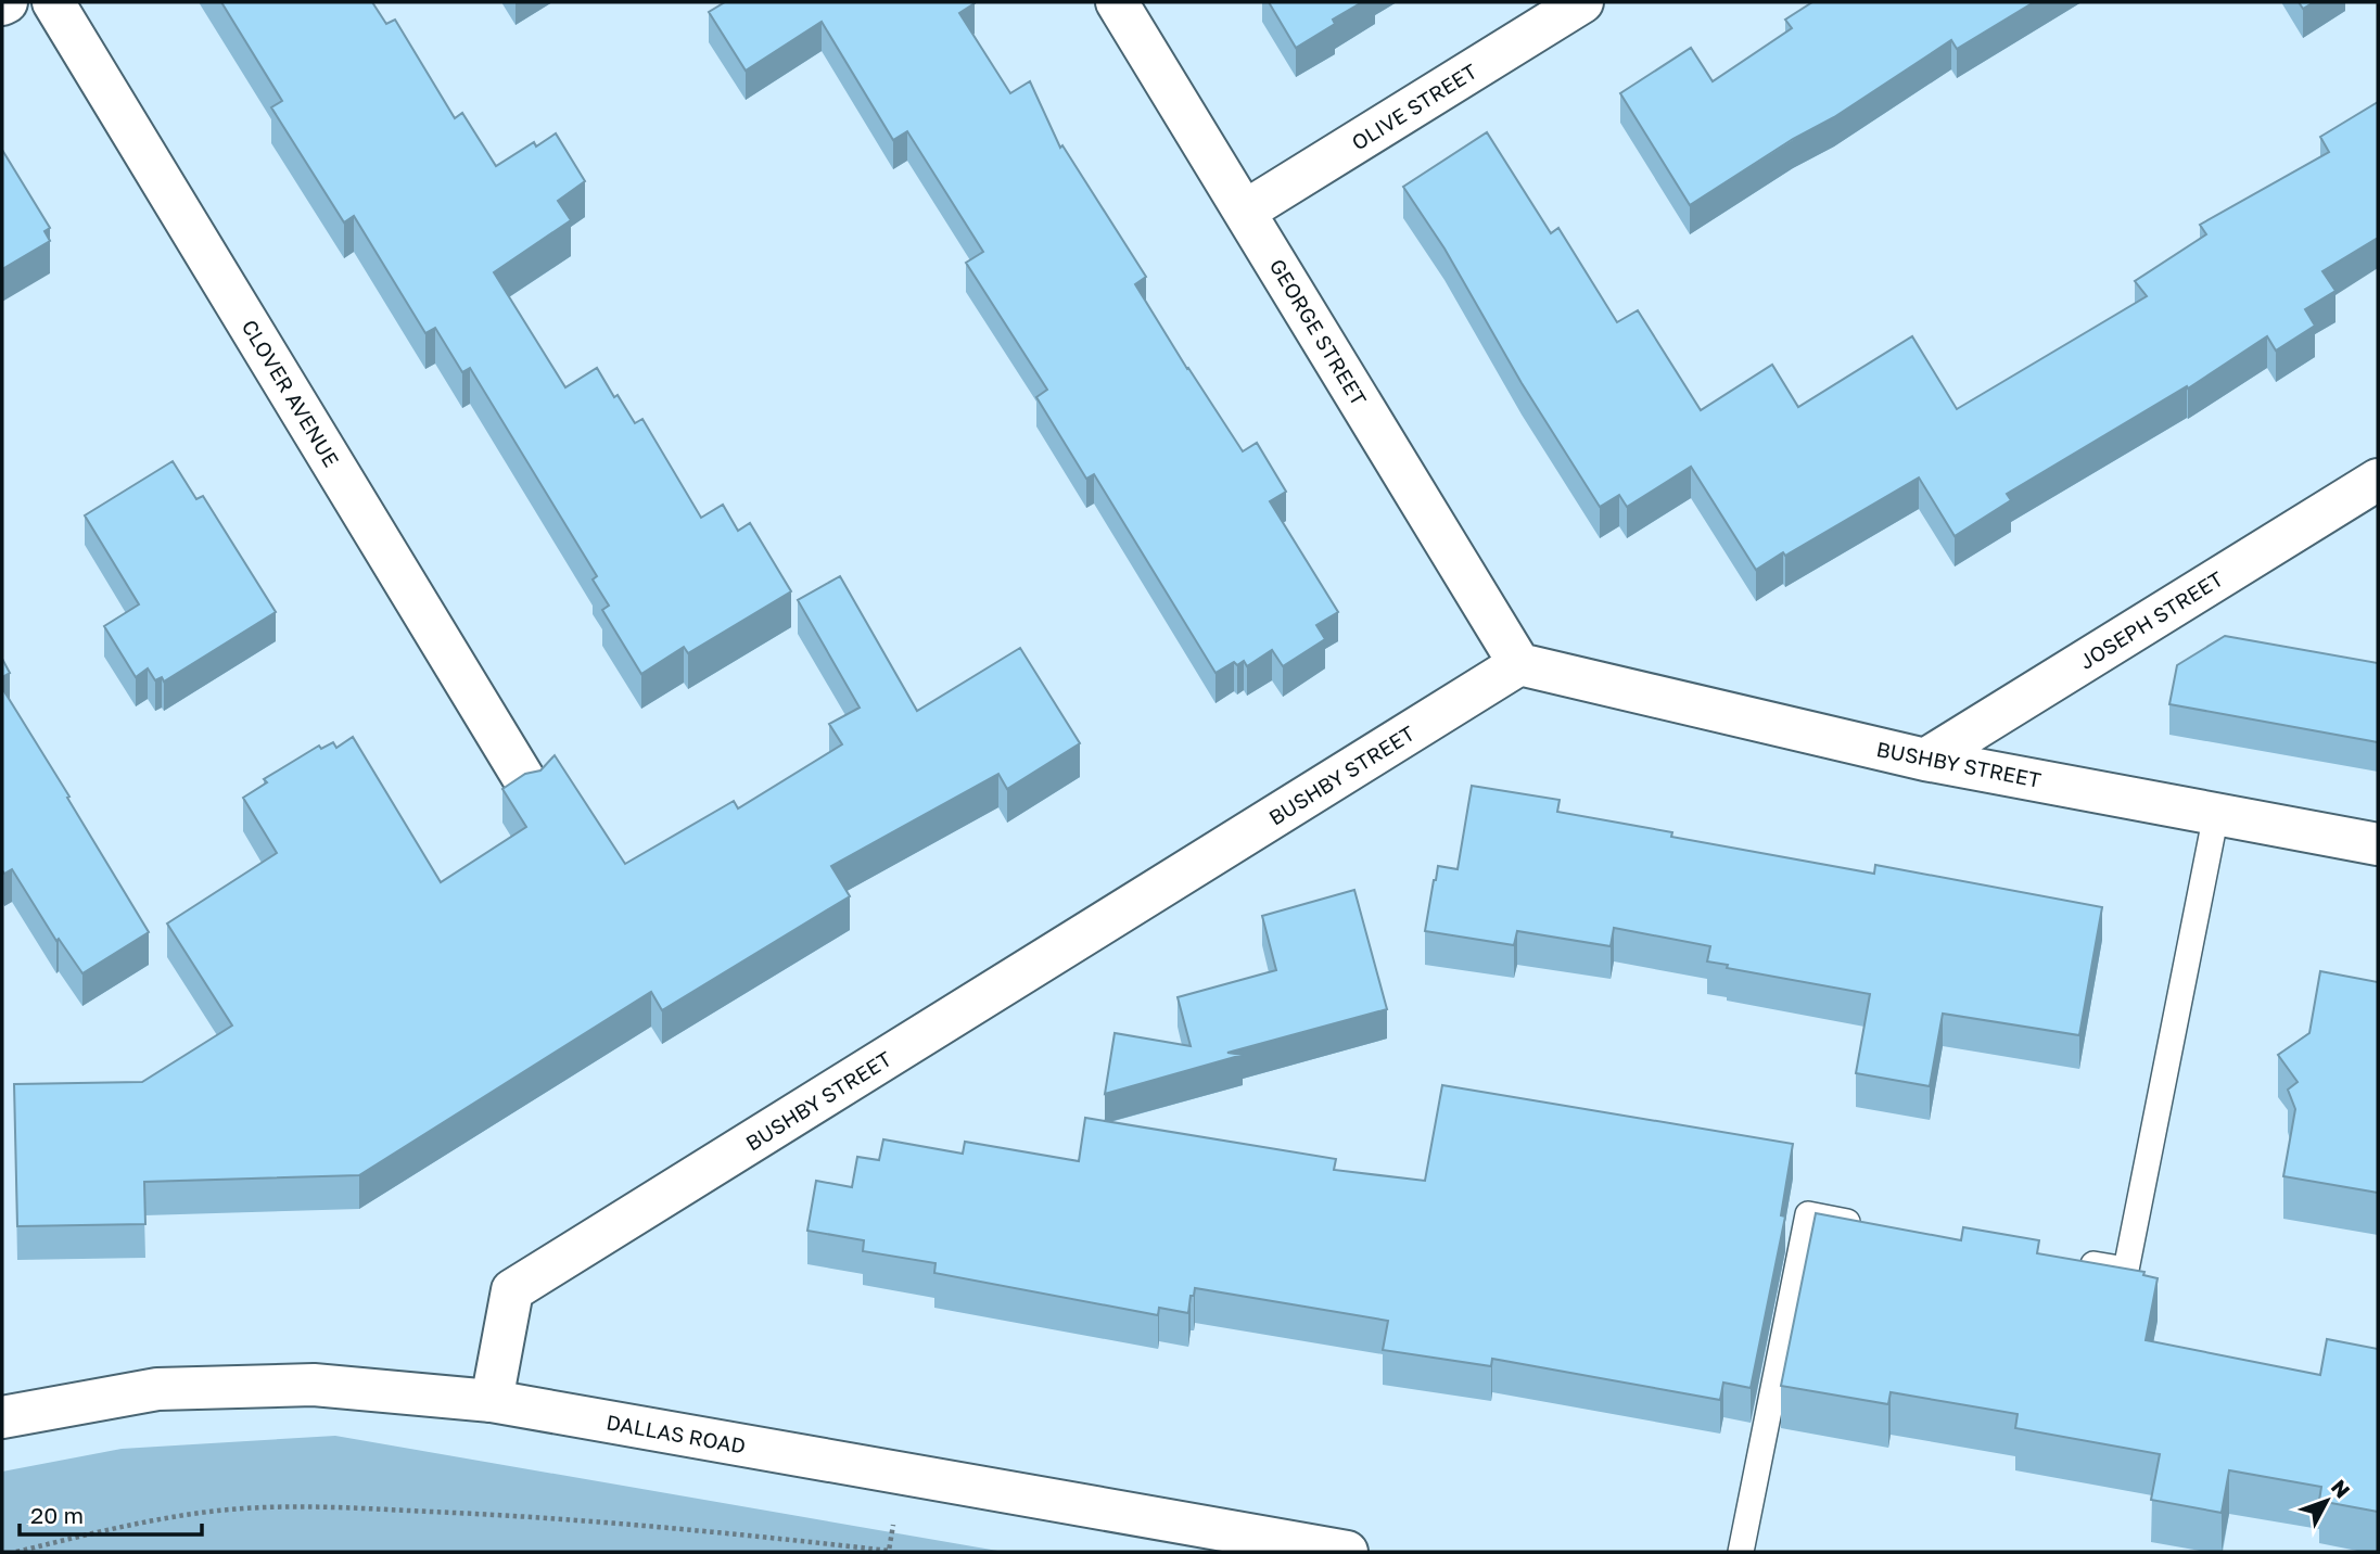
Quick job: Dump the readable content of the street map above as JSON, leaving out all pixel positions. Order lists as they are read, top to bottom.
{
  "streets": {
    "street": [
      "OLIVE STREET",
      "GEORGE STREET",
      "CLOVER AVENUE",
      "JOSEPH STREET",
      "BUSHBY STREET",
      "DALLAS ROAD"
    ]
  },
  "crossings": [
    ["OLIVE STREET", "GEORGE STREET"],
    ["GEORGE STREET", "BUSHBY STREET"],
    ["JOSEPH STREET", "BUSHBY STREET"],
    ["BUSHBY STREET", "DALLAS ROAD"]
  ],
  "scale_bar": "20 m",
  "north": "top right"
}
